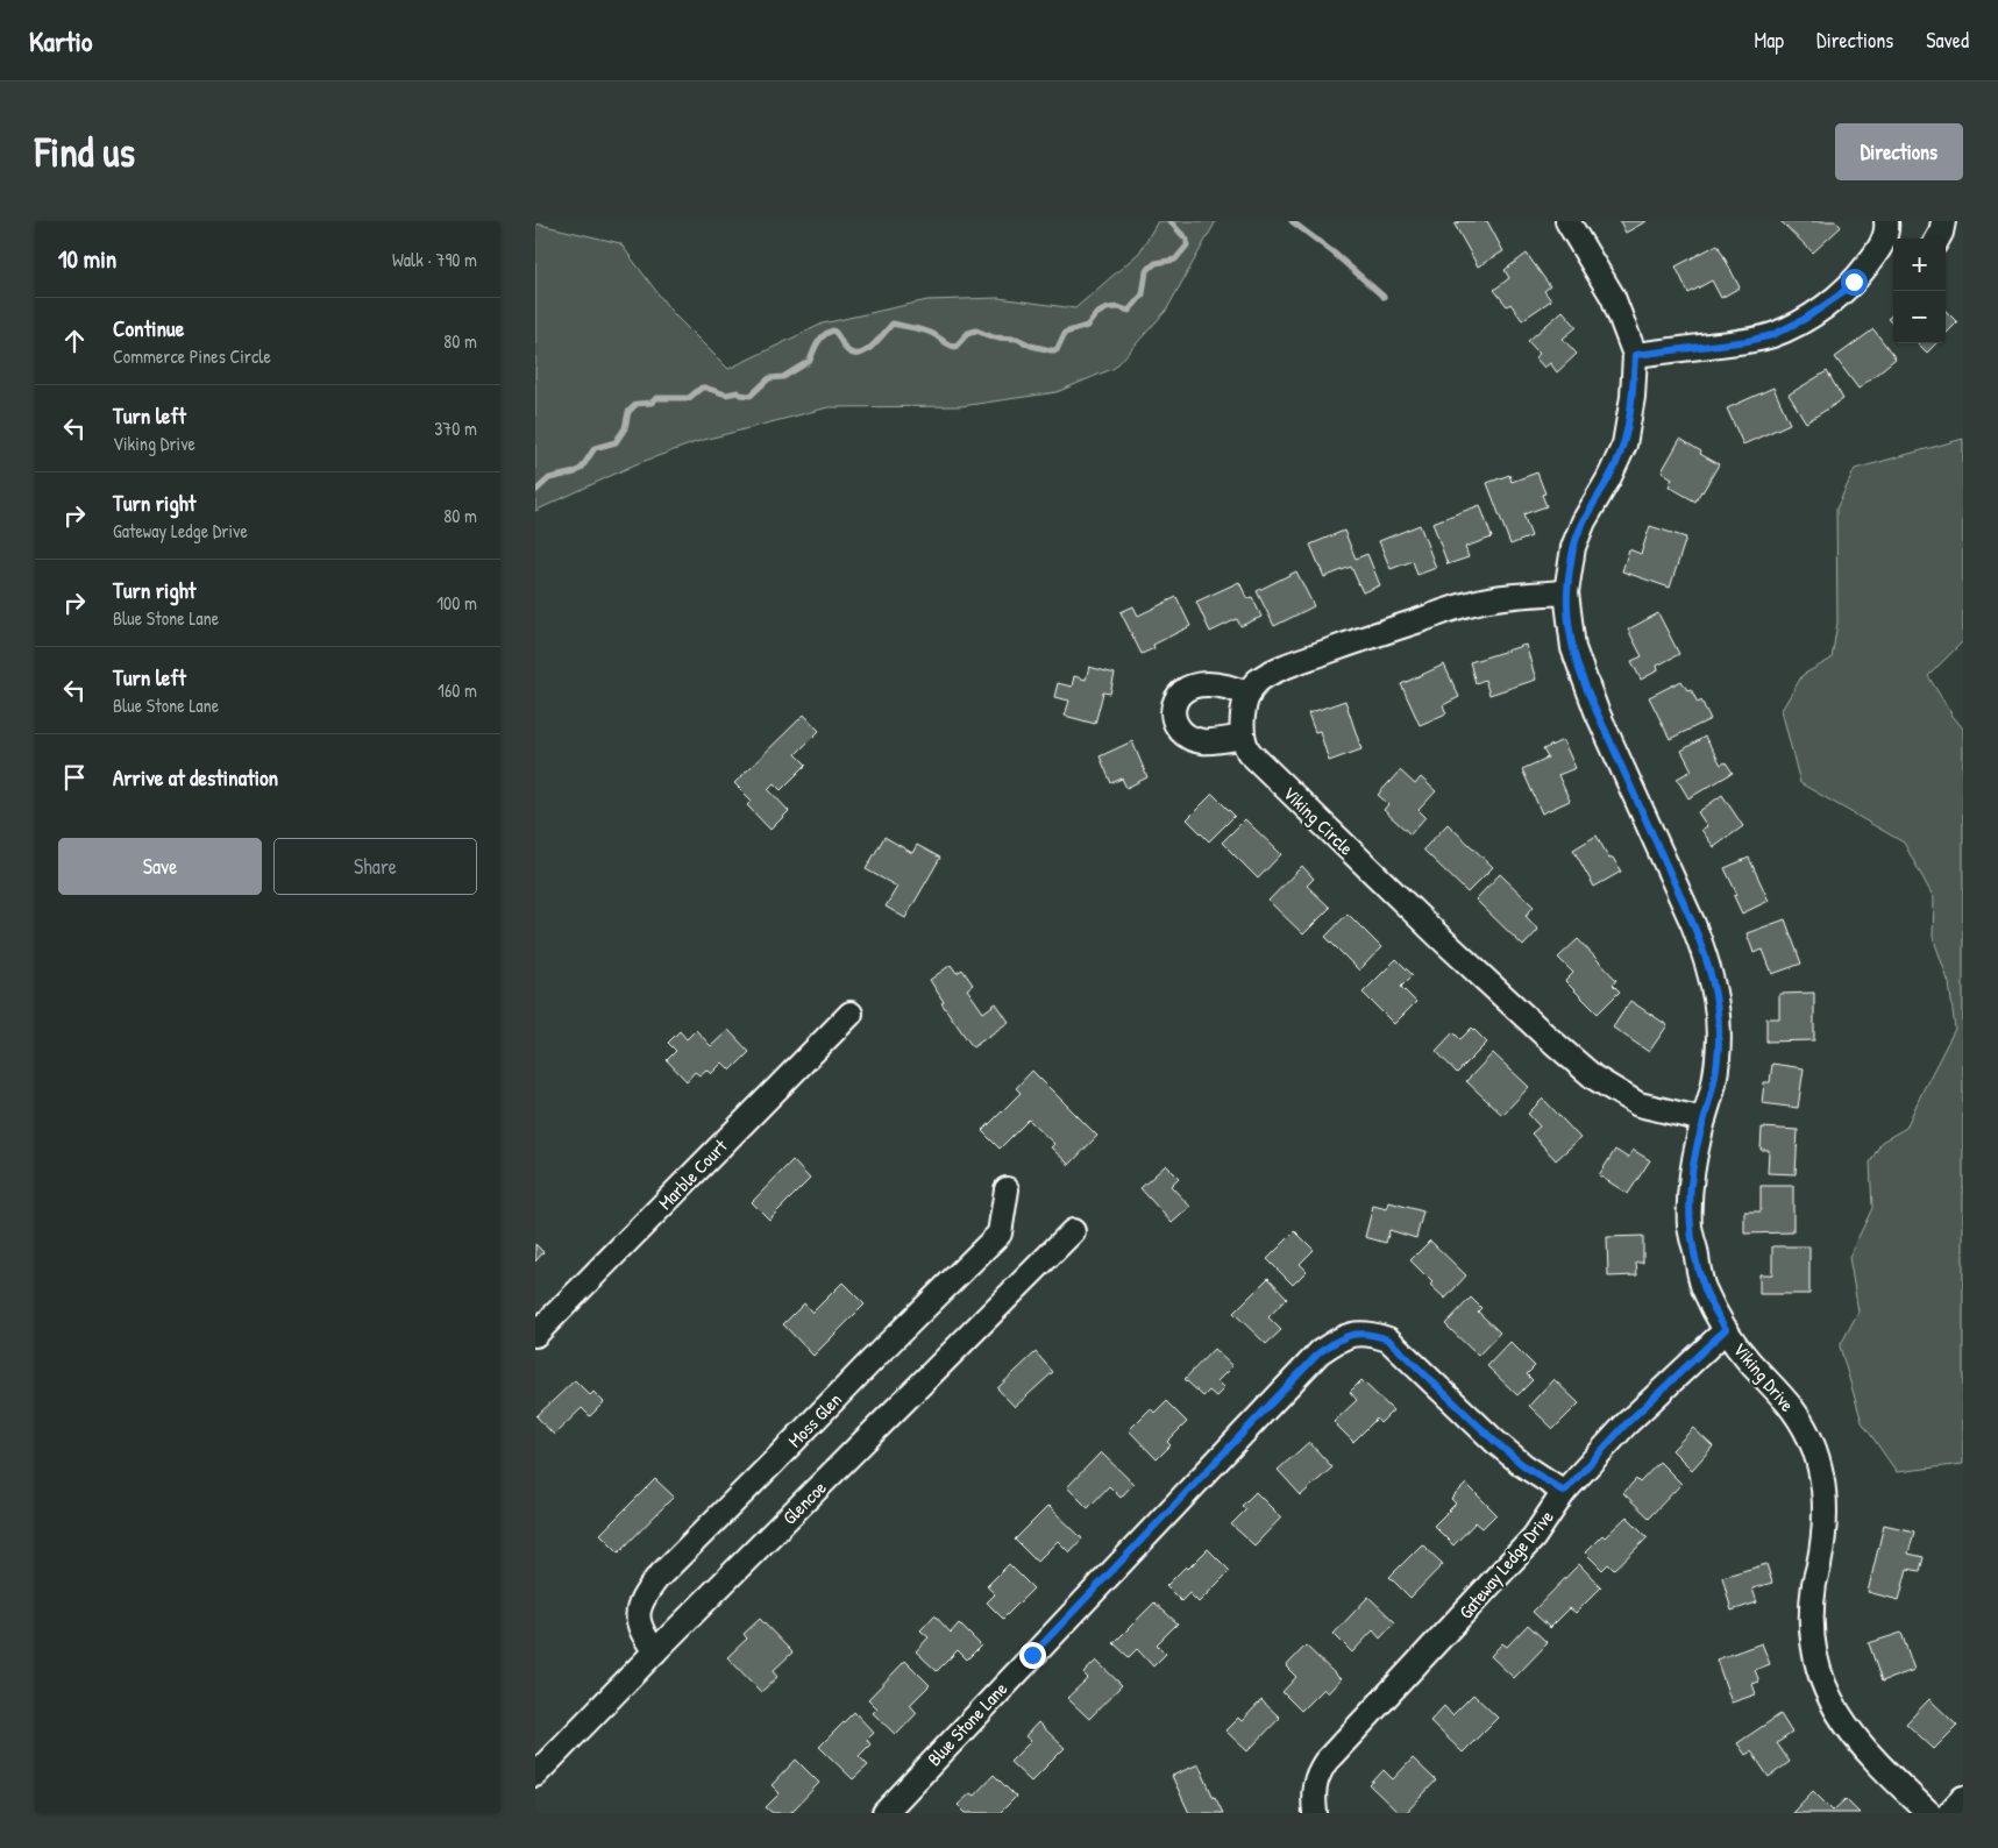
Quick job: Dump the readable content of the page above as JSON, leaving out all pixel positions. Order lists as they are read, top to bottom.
{
  "streets": {
    "street": [
      "Viking Circle",
      "Marble Court",
      "Viking Drive",
      "Moss Glen",
      "Glencoe",
      "Gateway Ledge Drive",
      "Blue Stone Lane"
    ]
  },
  "crossings": [
    ["Viking Circle", "Viking Drive"],
    ["Viking Drive", "Gateway Ledge Drive"],
    ["Moss Glen", "Glencoe"],
    ["Gateway Ledge Drive", "Blue Stone Lane"]
  ],
  "page": {
    "header": "Kartio",
    "nav": ["Map", "Directions", "Saved"],
    "buttons": [
      "Directions",
      ["Save", "Share"]
    ],
    "title": "Find us",
    "heading": ["10 min", "Walk · 790 m"],
    "map_buttons": ["+", "−"],
    "list": [
      ["Continue", "Commerce Pines Circle", "80 m"],
      ["Turn left", "Viking Drive", "370 m"],
      ["Turn right", "Gateway Ledge Drive", "80 m"],
      ["Turn right", "Blue Stone Lane", "100 m"],
      ["Turn left", "Blue Stone Lane", "160 m"],
      "Arrive at destination"
    ]
  }
}
